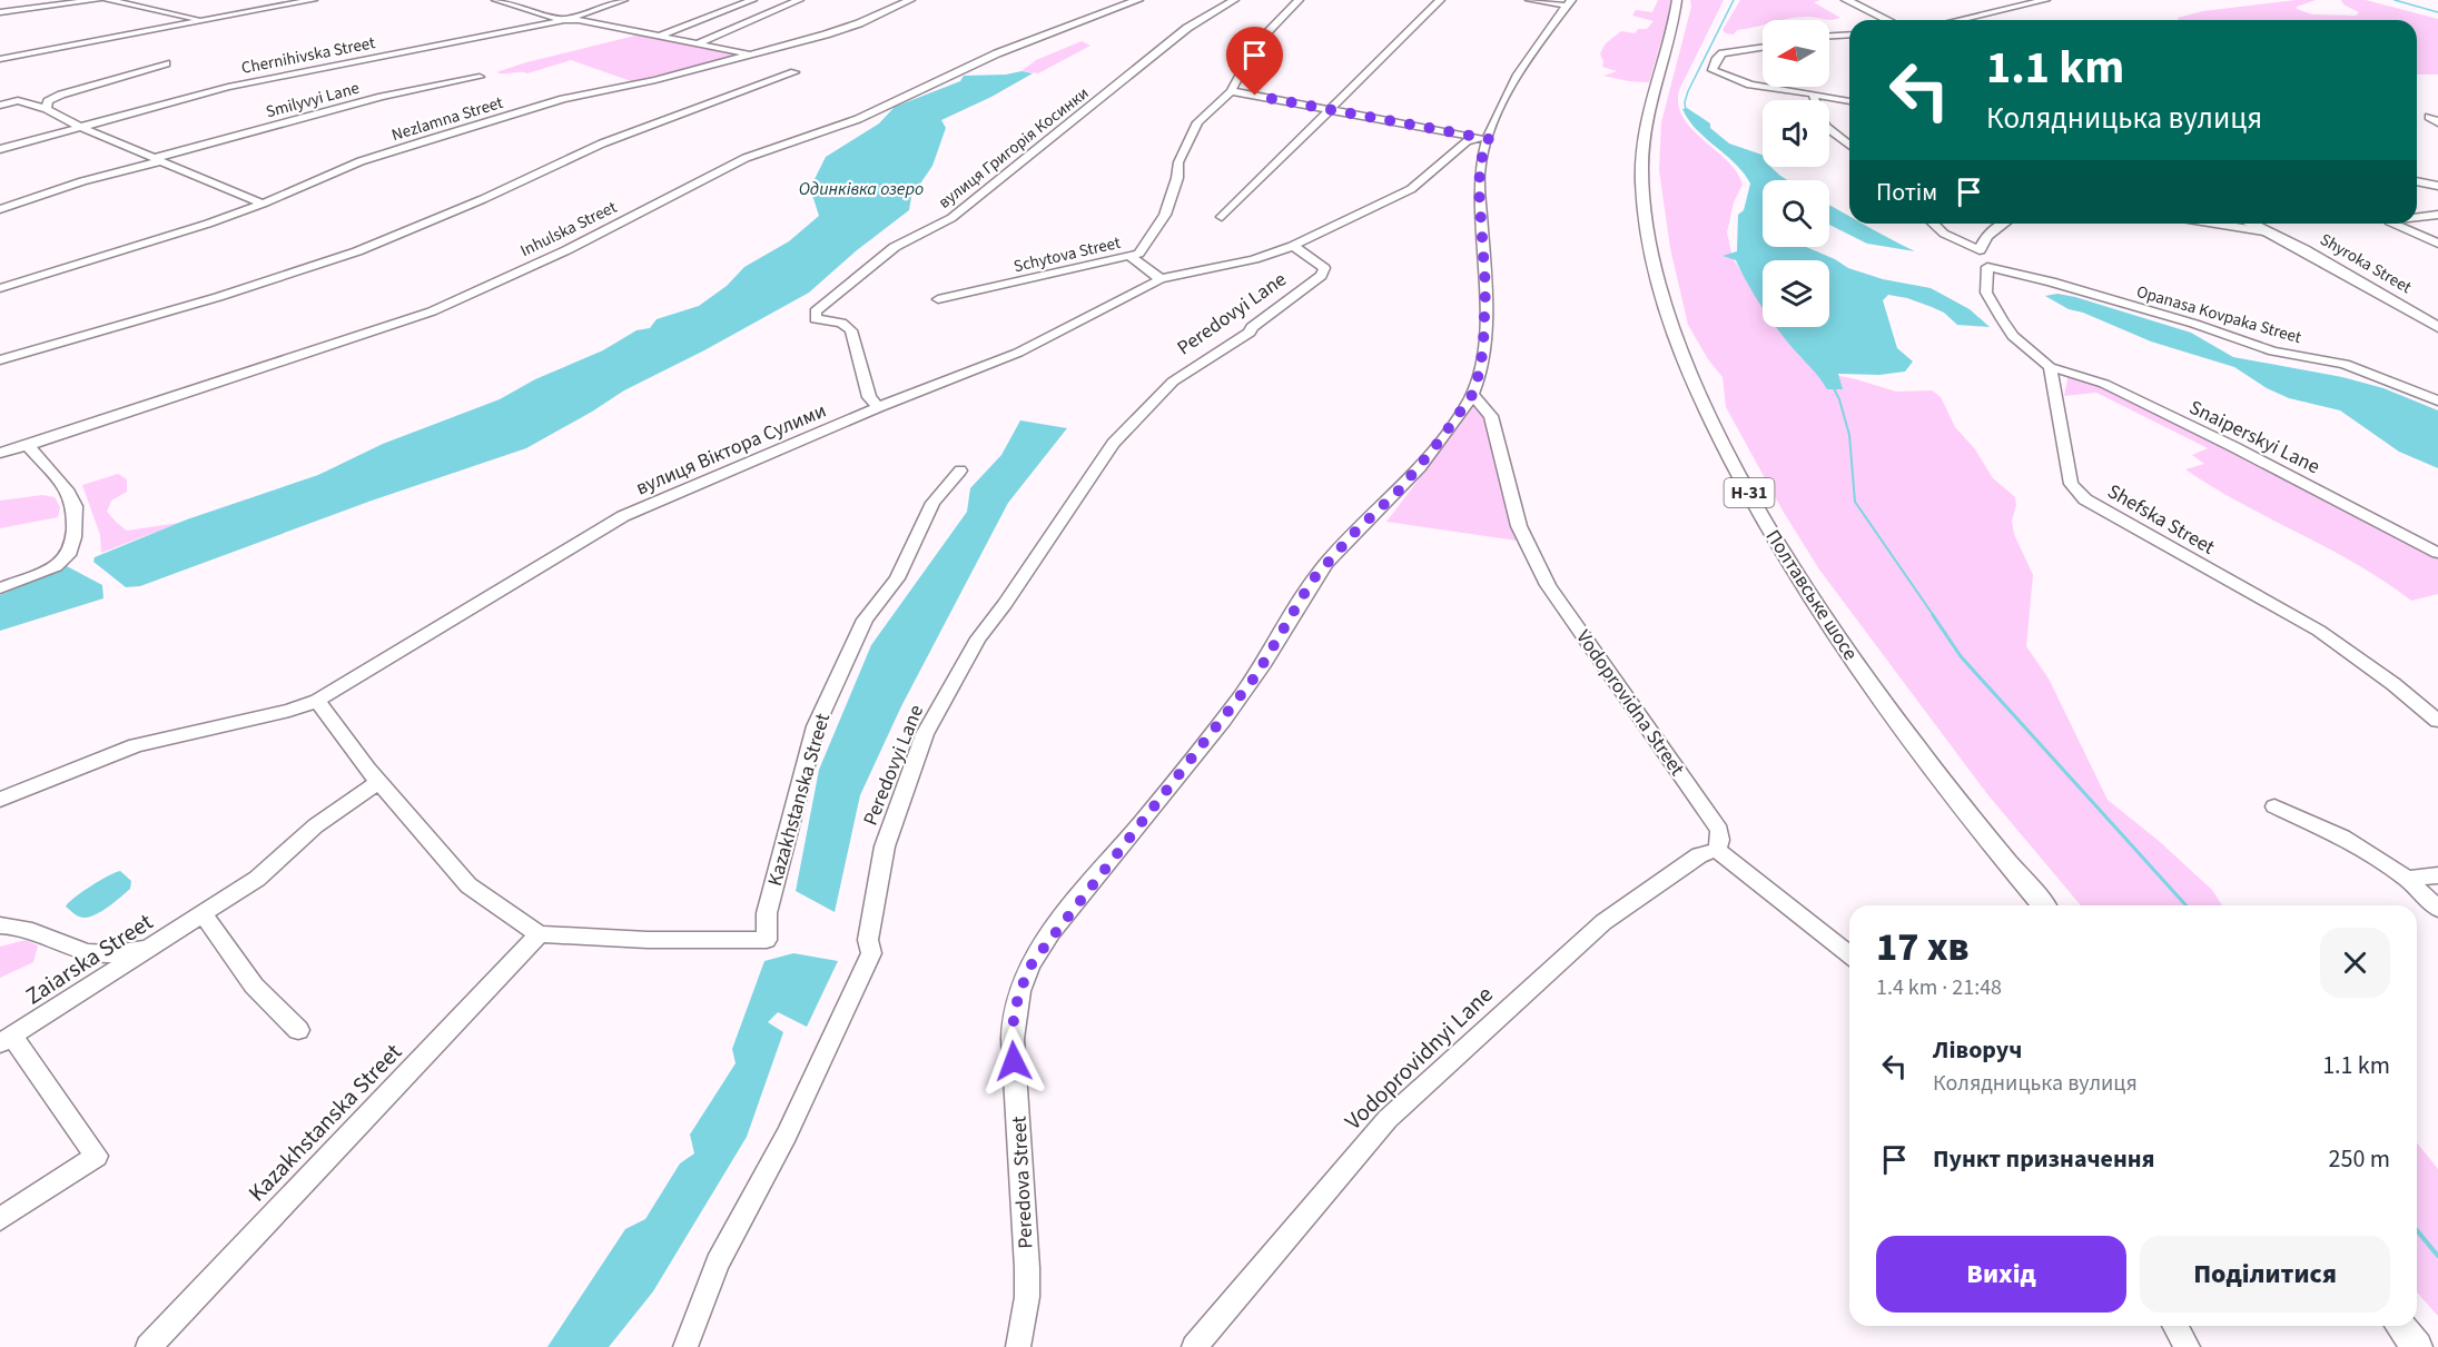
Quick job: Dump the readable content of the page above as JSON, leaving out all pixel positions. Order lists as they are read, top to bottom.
{
  "streets": {
    "main road": ["Shyroka Street", "Н-31", "Полтавське шосе"],
    "street": [
      "Chernihivska Street",
      "Smilyvyi Lane",
      "Nezlamna Street",
      "вулиця Григорія Косинки",
      "Inhulska Street",
      "Schytova Street",
      "Peredovyi Lane",
      "Opanasa Kovpaka Street",
      "Snaiperskyi Lane",
      "вулиця Віктора Сулими",
      "Shefska Street",
      "Vodoprovidna Street",
      "Kazakhstanska Street",
      "Zaiarska Street",
      "Vodoprovidnyi Lane",
      "Peredova Street"
    ]
  },
  "crossings": [
    ["вулиця Григорія Косинки", "вулиця Віктора Сулими"],
    ["Peredovyi Lane", "вулиця Віктора Сулими"],
    ["Snaiperskyi Lane", "Shefska Street"],
    ["вулиця Віктора Сулими", "Kazakhstanska Street"],
    ["вулиця Віктора Сулими", "Peredova Street"],
    ["Vodoprovidna Street", "Vodoprovidnyi Lane"],
    ["Vodoprovidna Street", "Peredova Street"],
    ["Kazakhstanska Street", "Zaiarska Street"]
  ],
  "water": ["Одинківка озеро"],
  "north": "left",
  "page": {
    "turn": ["1.1 km", "Колядницька вулиця"],
    "then": "Потім",
    "heading": ["17 хв", "1.4 km · 21:48"],
    "list": [
      {
        "name": "Ліворуч",
        "note": "Колядницька вулиця",
        "value": "1.1 km"
      },
      {
        "name": "Пункт призначення",
        "value": "250 m"
      }
    ],
    "buttons": ["Вихід", "Поділитися"]
  }
}
